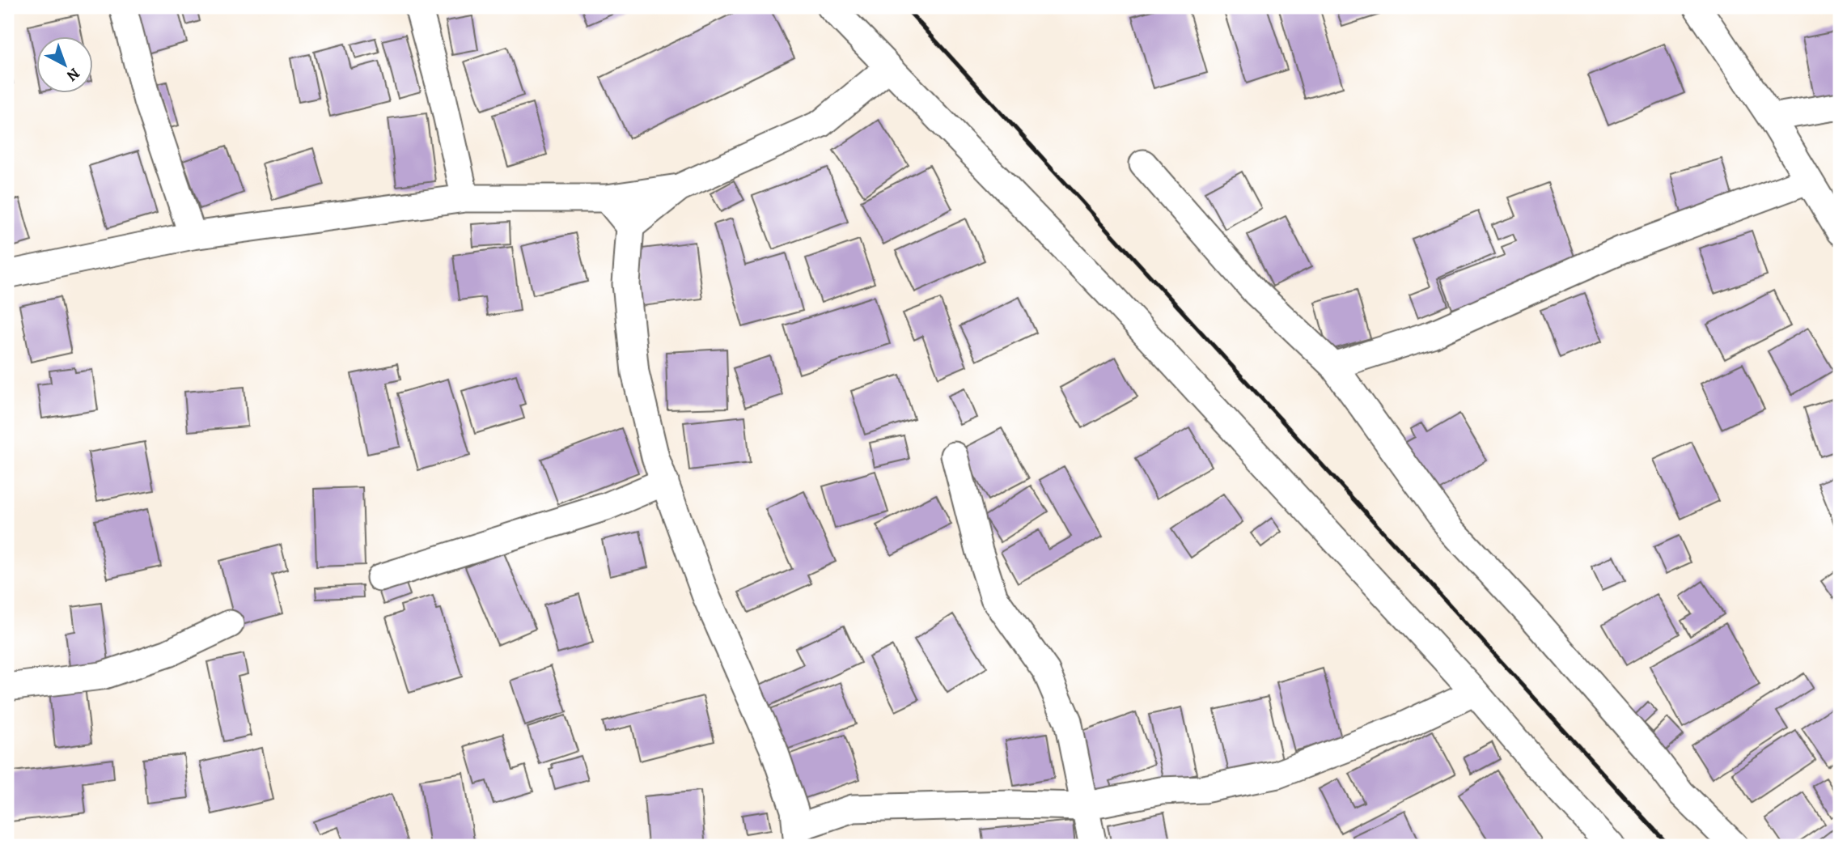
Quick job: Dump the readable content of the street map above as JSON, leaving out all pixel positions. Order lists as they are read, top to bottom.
{
  "north": "bottom right"
}
